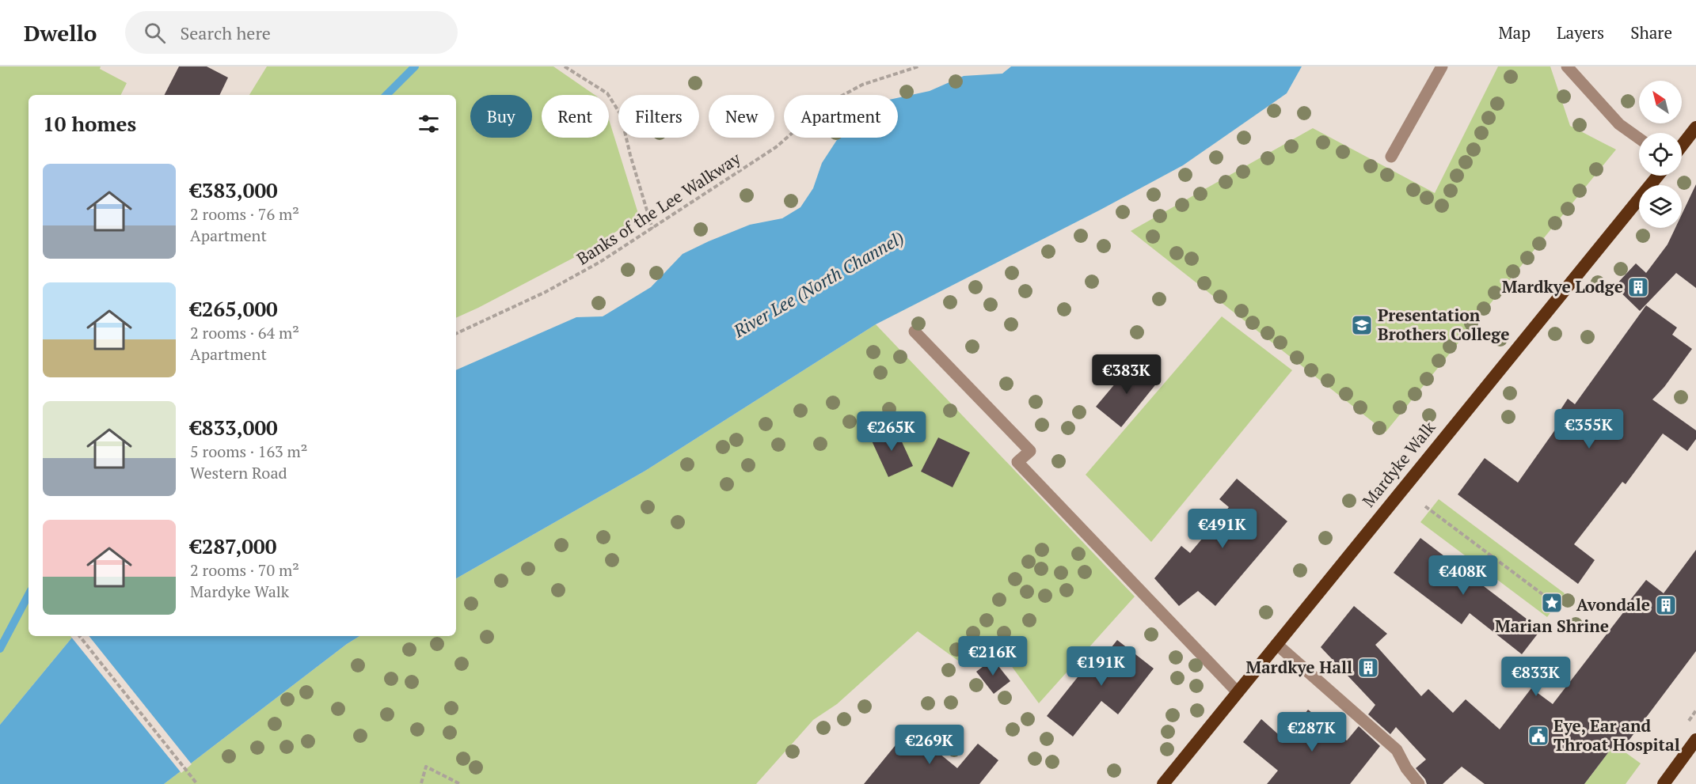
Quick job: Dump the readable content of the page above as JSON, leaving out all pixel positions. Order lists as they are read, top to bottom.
{
  "streets": {
    "highway": ["Mardyke Walk"],
    "path": ["Banks of the Lee Walkway"]
  },
  "water": ["River Lee (North Channel)"],
  "places": {
    "building": ["Mardkye Lodge", "Avondale", "Mardkye Hall"],
    "school or university": ["Presentation Brothers College"],
    "place": ["Marian Shrine"],
    "public building": ["Eye, Ear and Throat Hospital"]
  },
  "north": "top left",
  "page": {
    "header": "Dwello",
    "search": "Search here",
    "nav": ["Map", "Layers", "Share"],
    "chip": [
      "Buy",
      "Rent",
      "Filters",
      "New",
      "Apartment"
    ],
    "heading": "10 homes",
    "list": [
      {
        "name": "€383,000",
        "note": "2 rooms · 76 m² · Apartment"
      },
      {
        "name": "€265,000",
        "note": "2 rooms · 64 m² · Apartment"
      },
      {
        "name": "€833,000",
        "note": "5 rooms · 163 m² · Western Road"
      },
      {
        "name": "€287,000",
        "note": "2 rooms · 70 m² · Mardyke Walk"
      }
    ],
    "price": [
      "€383K",
      "€355K",
      "€265K",
      "€491K",
      "€408K",
      "€216K",
      "€191K",
      "€833K",
      "€287K",
      "€269K"
    ]
  }
}
